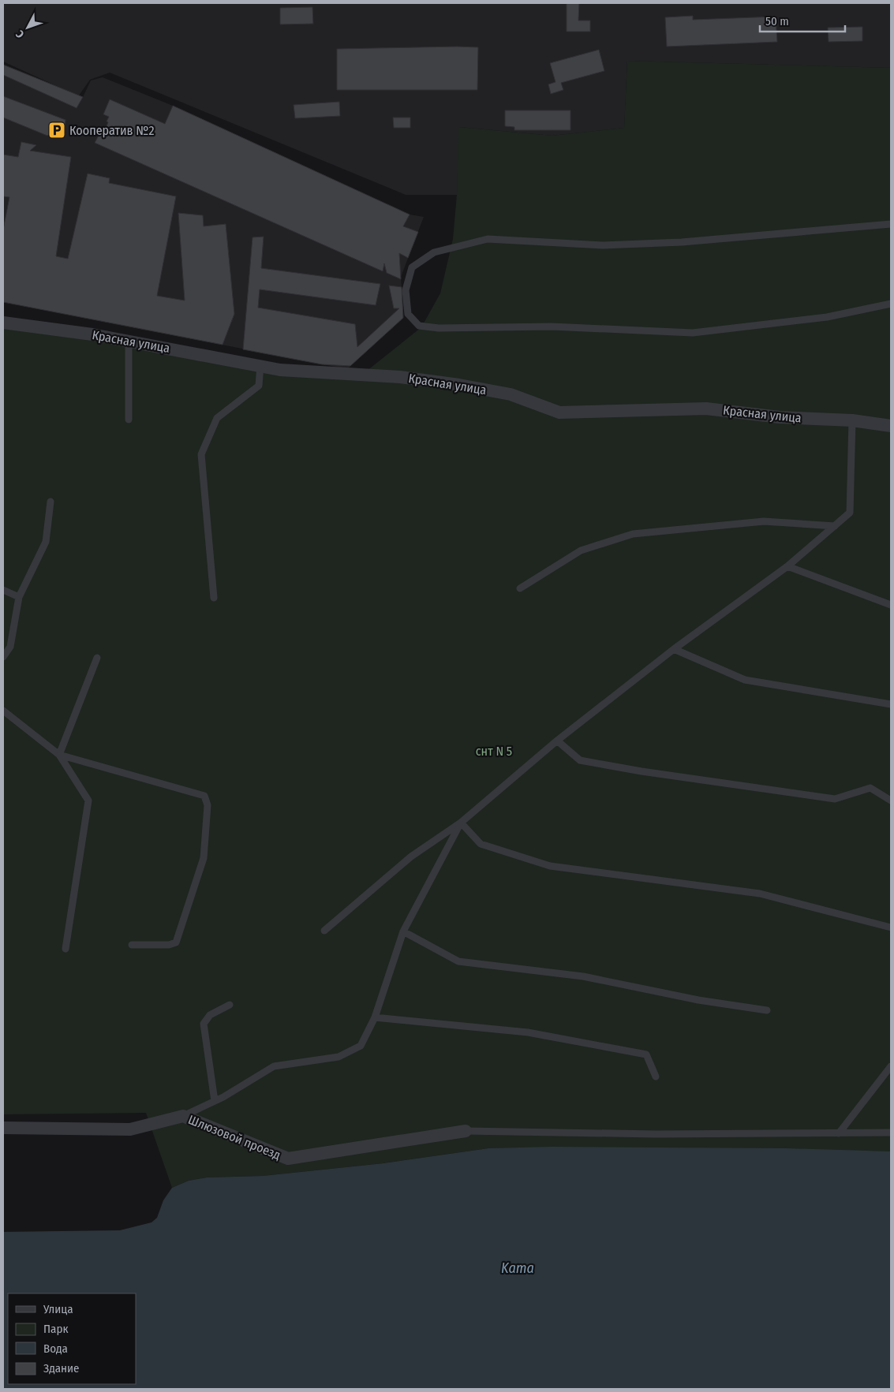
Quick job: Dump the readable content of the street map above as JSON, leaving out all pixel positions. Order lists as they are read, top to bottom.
{
  "streets": {
    "street": ["Красная улица", "Шлюзовой проезд"]
  },
  "water": ["Kama"],
  "parks": ["снт N 5"],
  "places": {
    "parking": ["Кооператив №2"]
  },
  "legend": [
    "Улица",
    "Парк",
    "Вода",
    "Здание"
  ],
  "scale_bar": "50 m",
  "north": "bottom left"
}
